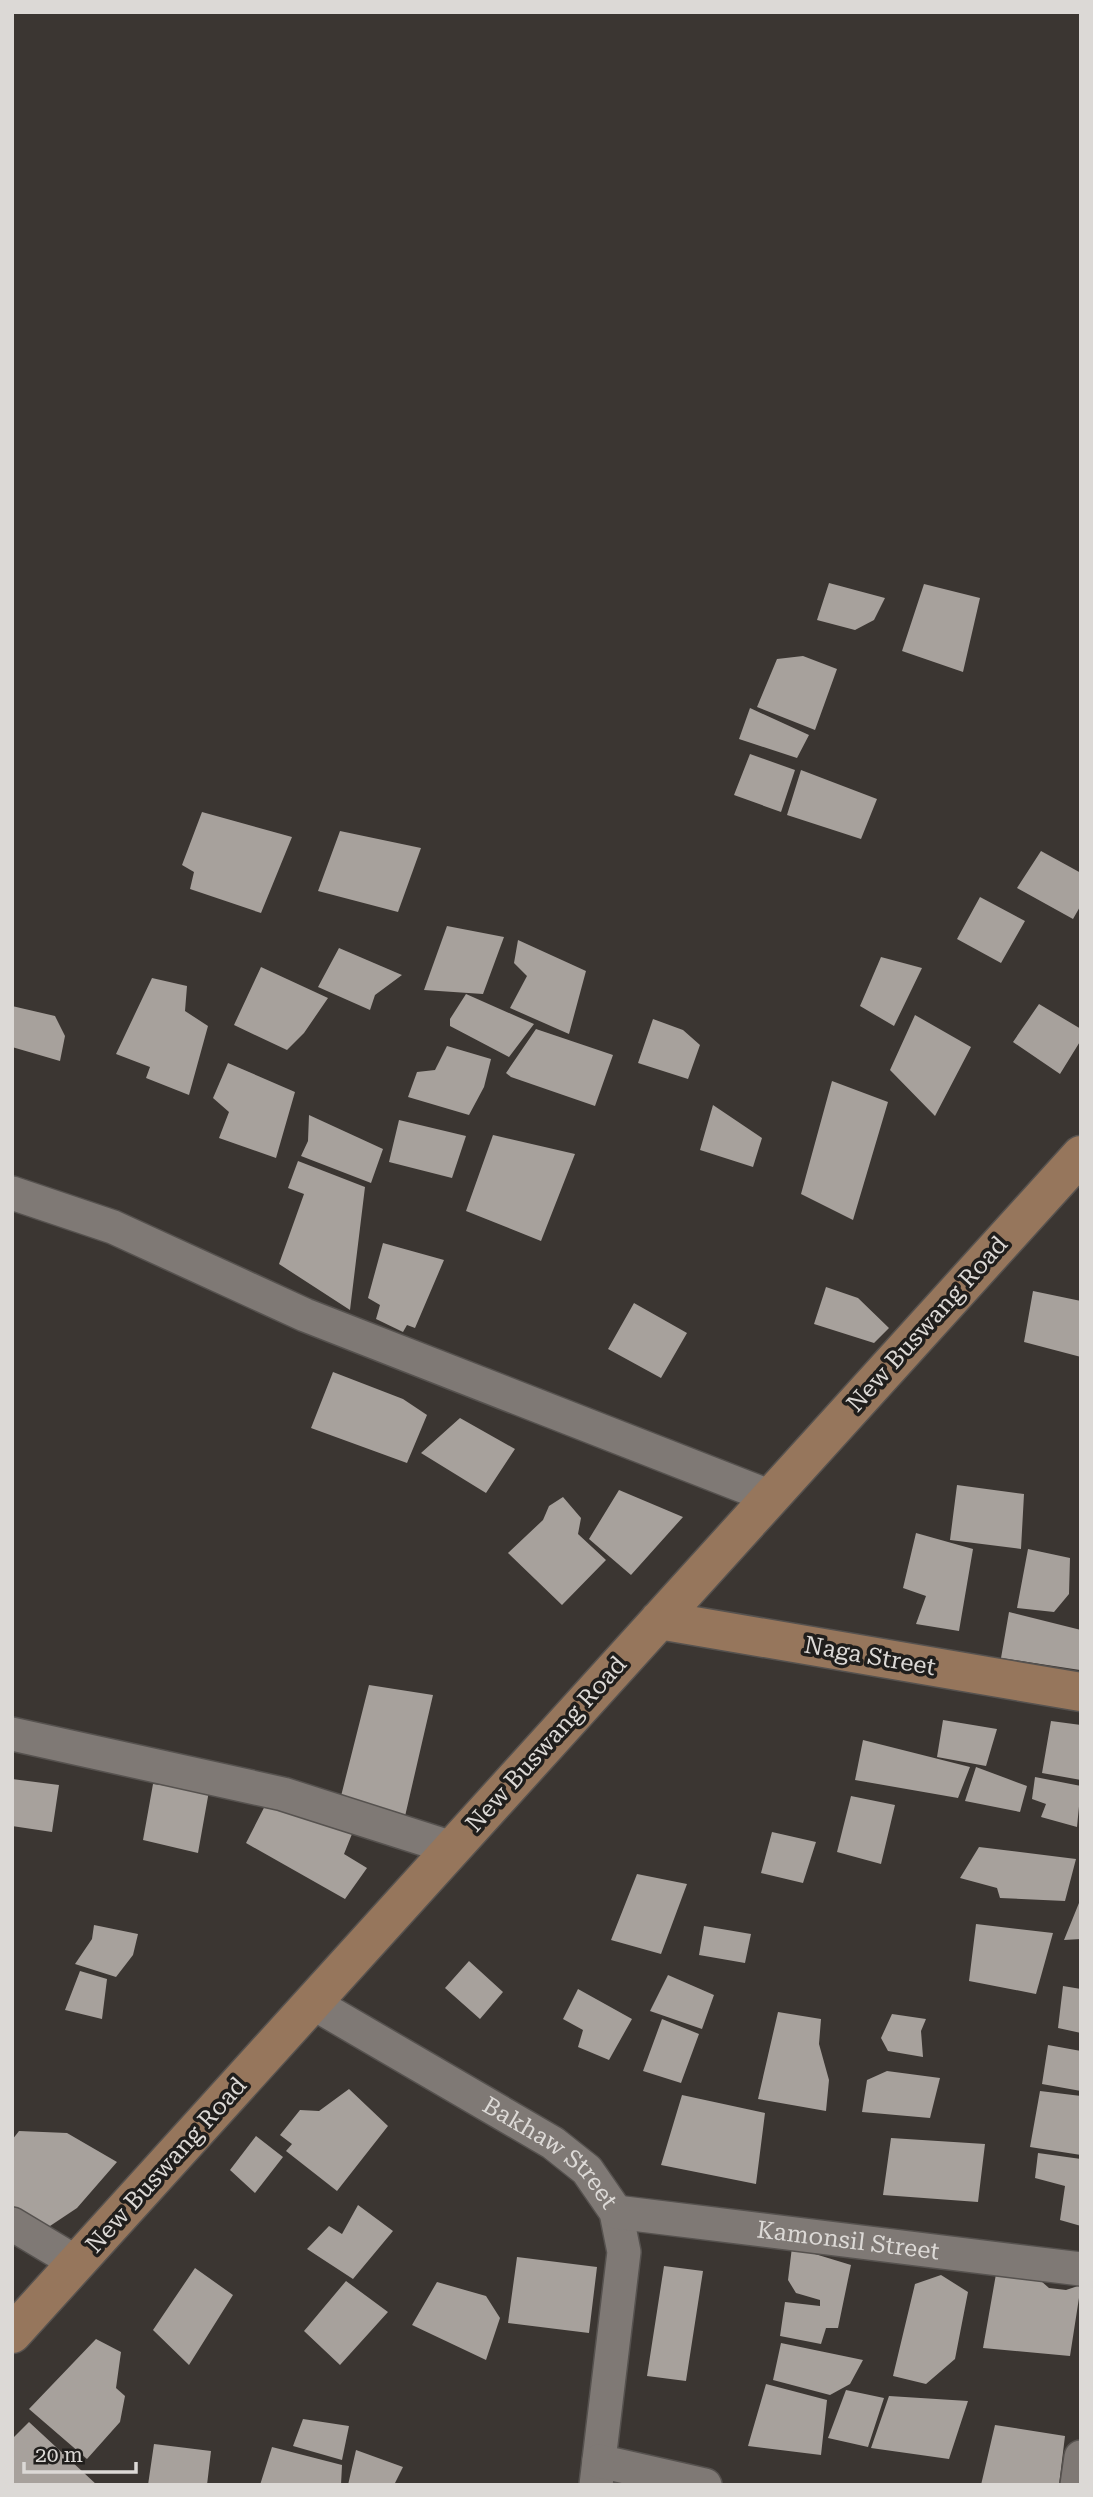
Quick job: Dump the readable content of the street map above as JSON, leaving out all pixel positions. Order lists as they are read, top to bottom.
{
  "streets": {
    "street": [
      "New Buswang Road",
      "Naga Street",
      "Bakhaw Street",
      "Kamonsil Street"
    ]
  },
  "crossings": [
    ["New Buswang Road", "Naga Street"],
    ["New Buswang Road", "Bakhaw Street"],
    ["Bakhaw Street", "Kamonsil Street"]
  ],
  "scale_bar": "20 m"
}
